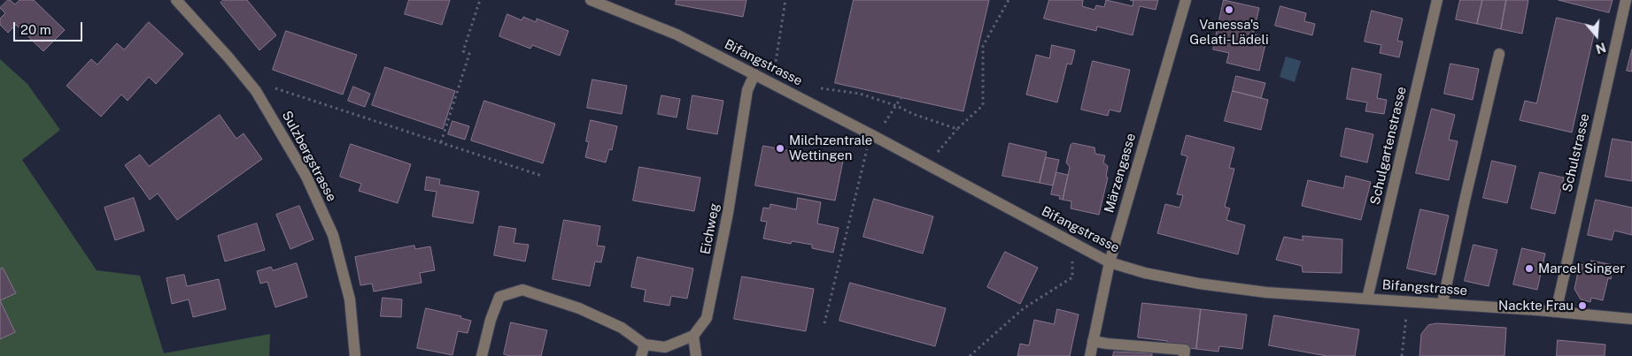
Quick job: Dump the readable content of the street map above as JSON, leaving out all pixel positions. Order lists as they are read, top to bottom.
{
  "streets": {
    "street": [
      "Bifangstrasse",
      "Schulgartenstrasse",
      "Schulstrasse",
      "Sulzbergstrasse",
      "Märzengasse",
      "Eichweg"
    ]
  },
  "crossings": [
    ["Bifangstrasse", "Schulgartenstrasse"],
    ["Bifangstrasse", "Schulstrasse"],
    ["Bifangstrasse", "Märzengasse"],
    ["Bifangstrasse", "Eichweg"]
  ],
  "places": [
    "Vanessa's Gelati-Lädeli",
    "Milchzentrale Wettingen",
    "Marcel Singer",
    "Nackte Frau"
  ],
  "scale_bar": "20 m",
  "north": "bottom"
}
